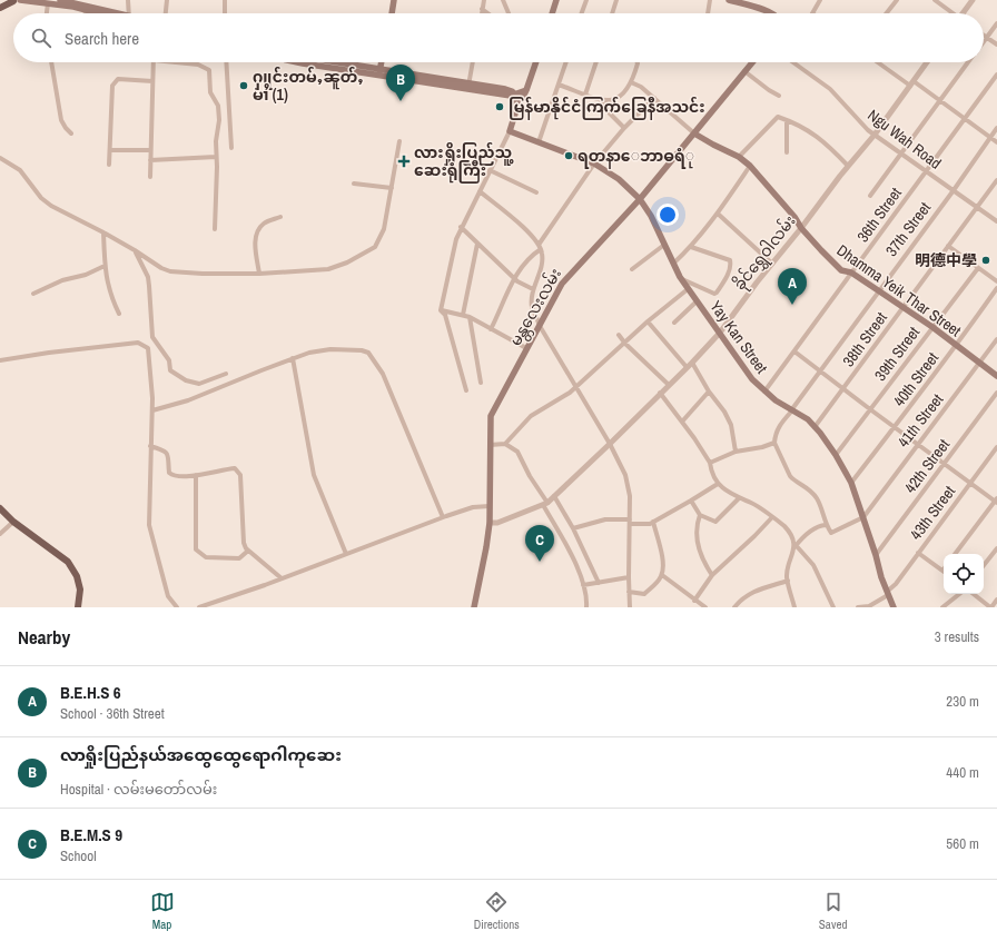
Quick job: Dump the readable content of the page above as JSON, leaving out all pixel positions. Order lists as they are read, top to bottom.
{
  "streets": {
    "main road": ["Dhamma Yeik Thar Street", "မန္တလေးလမ်း", "Yay Kan Street"],
    "street": [
      "Ngu Wah Road",
      "36th Street",
      "37th Street",
      "ခိုင်ရွှေဝါလမ်း",
      "38th Street",
      "39th Street",
      "40th Street",
      "41th Street",
      "42th Street",
      "43th Street"
    ]
  },
  "crossings": [
    ["Ngu Wah Road", "36th Street"],
    ["Ngu Wah Road", "37th Street"],
    ["Ngu Wah Road", "ခိုင်ရွှေဝါလမ်း"],
    ["Ngu Wah Road", "38th Street"],
    ["36th Street", "Dhamma Yeik Thar Street"],
    ["36th Street", "Yay Kan Street"],
    ["37th Street", "Dhamma Yeik Thar Street"],
    ["37th Street", "Yay Kan Street"],
    ["ခိုင်ရွှေဝါလမ်း", "Dhamma Yeik Thar Street"],
    ["ခိုင်ရွှေဝါလမ်း", "မန္တလေးလမ်း"],
    ["ခိုင်ရွှေဝါလမ်း", "Yay Kan Street"],
    ["Dhamma Yeik Thar Street", "မန္တလေးလမ်း"],
    ["Dhamma Yeik Thar Street", "38th Street"],
    ["Dhamma Yeik Thar Street", "39th Street"],
    ["Dhamma Yeik Thar Street", "40th Street"],
    ["Dhamma Yeik Thar Street", "41th Street"],
    ["မန္တလေးလမ်း", "Yay Kan Street"],
    ["Yay Kan Street", "38th Street"],
    ["Yay Kan Street", "39th Street"],
    ["Yay Kan Street", "40th Street"],
    ["Yay Kan Street", "41th Street"],
    ["Yay Kan Street", "42th Street"],
    ["Yay Kan Street", "43th Street"]
  ],
  "places": {
    "other": [
      "ႁူင်းတမ်ႇၼူတ်ႇ မၢႆ (1)",
      "မြန်မာနိုင်ငံကြက်ခြေနီအသင်း",
      "ရတနာေဘာဓရံု",
      "明德中學"
    ],
    "health": ["လားရှိုးပြည်သူ့ ဆေးရုံကြီး"]
  },
  "page": {
    "search": "Search here",
    "pins": ["B", "A", "C"],
    "heading": ["Nearby", "3 results"],
    "list": [
      {
        "mark": "A",
        "name": "B.E.H.S 6",
        "note": "School · 36th Street",
        "value": "230 m"
      },
      {
        "mark": "B",
        "name": "လာရှိုးပြည်နယ်အထွေထွေရောဂါကုဆေး",
        "note": "Hospital · လမ်းမတော်လမ်း",
        "value": "440 m"
      },
      {
        "mark": "C",
        "name": "B.E.M.S 9",
        "note": "School",
        "value": "560 m"
      }
    ],
    "nav": ["Map", "Directions", "Saved"]
  }
}
